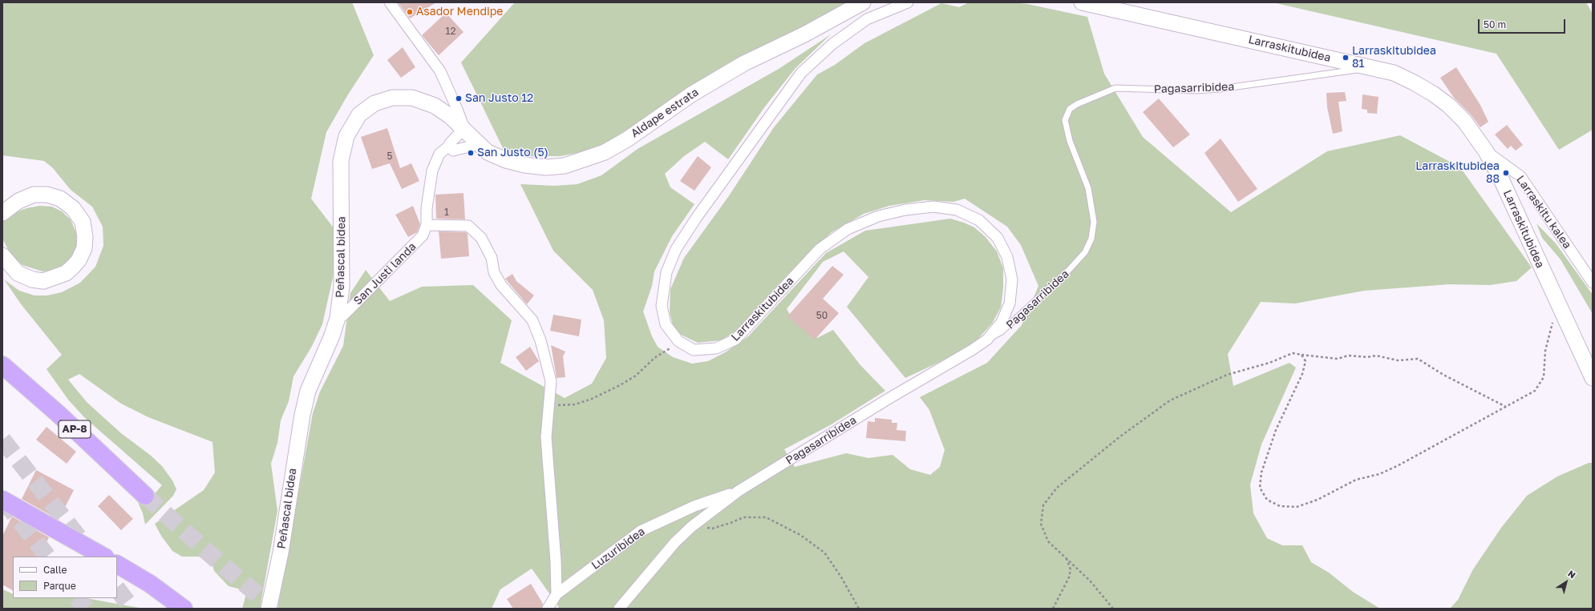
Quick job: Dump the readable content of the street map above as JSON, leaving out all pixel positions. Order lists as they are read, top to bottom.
{
  "streets": {
    "highway": ["AP-8"],
    "street": [
      "Larraskitubidea",
      "Pagasarribidea",
      "Aldape estrata",
      "Larraskitu kalea",
      "Peñascal bidea",
      "San Justi landa",
      "Luzuribidea"
    ]
  },
  "crossings": [
    ["Larraskitubidea", "Pagasarribidea"],
    ["Larraskitubidea", "Larraskitu kalea"],
    ["Pagasarribidea", "Luzuribidea"],
    ["Aldape estrata", "Peñascal bidea"],
    ["Aldape estrata", "San Justi landa"],
    ["Peñascal bidea", "San Justi landa"]
  ],
  "places": [
    "Asador Mendipe",
    "Larraskitubidea 81",
    "San Justo 12",
    "San Justo (5)",
    "Larraskitubidea 88"
  ],
  "house_numbers": [
    "12",
    "5",
    "1",
    "50"
  ],
  "legend": ["Calle", "Parque"],
  "scale_bar": "50 m",
  "north": "top right"
}
